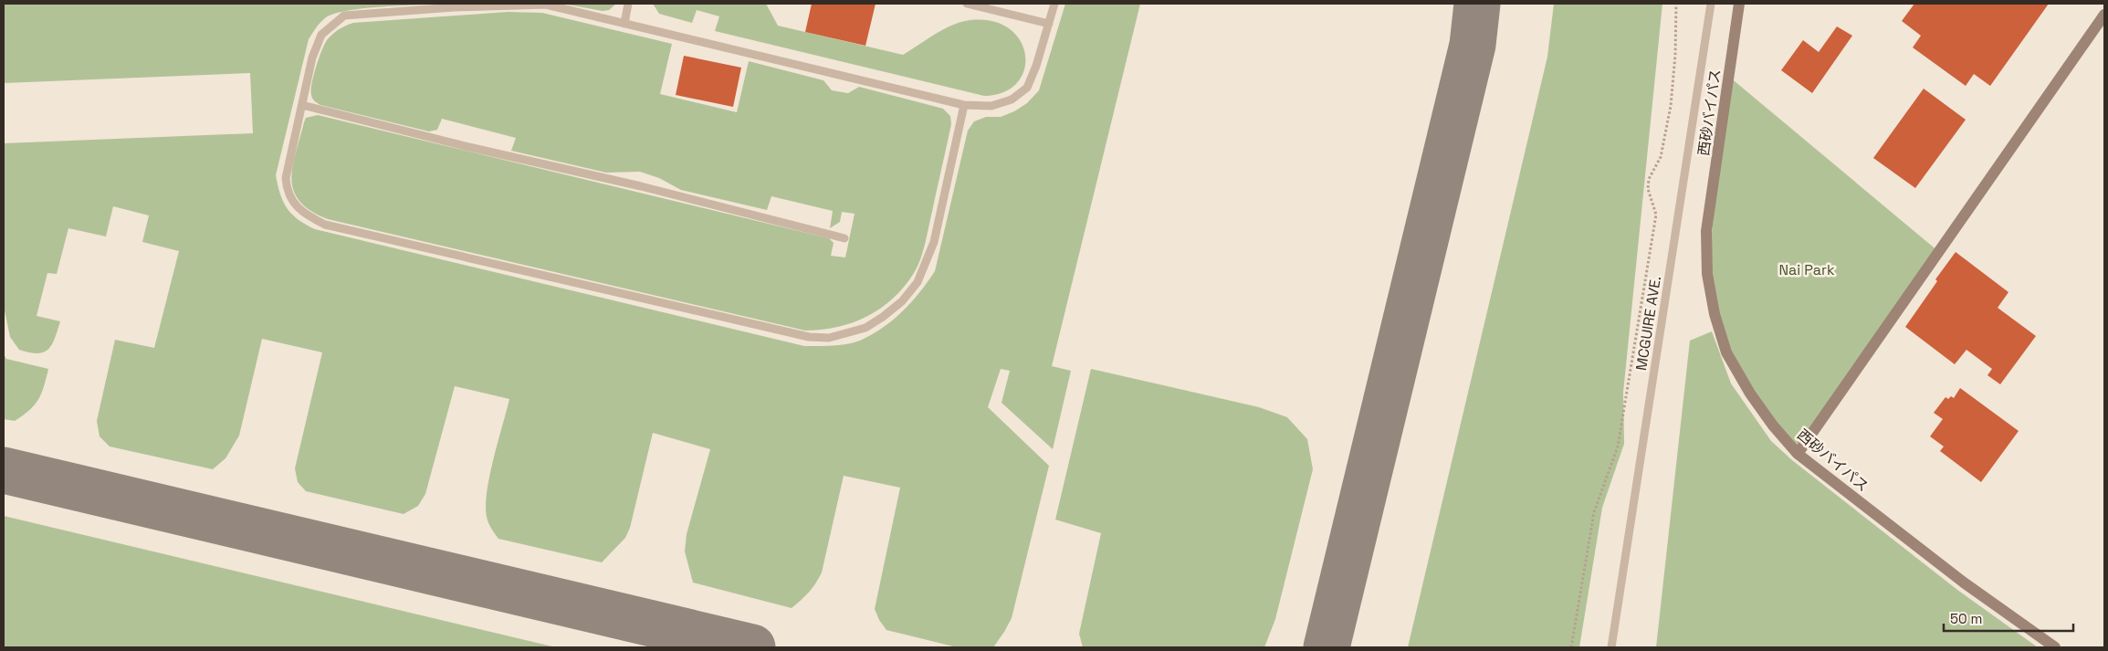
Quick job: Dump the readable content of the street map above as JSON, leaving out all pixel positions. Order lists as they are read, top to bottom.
{
  "streets": {
    "street": ["西砂バイパス"],
    "lane": ["MCGUIRE AVE."]
  },
  "parks": ["Nai Park"],
  "scale_bar": "50 m"
}
